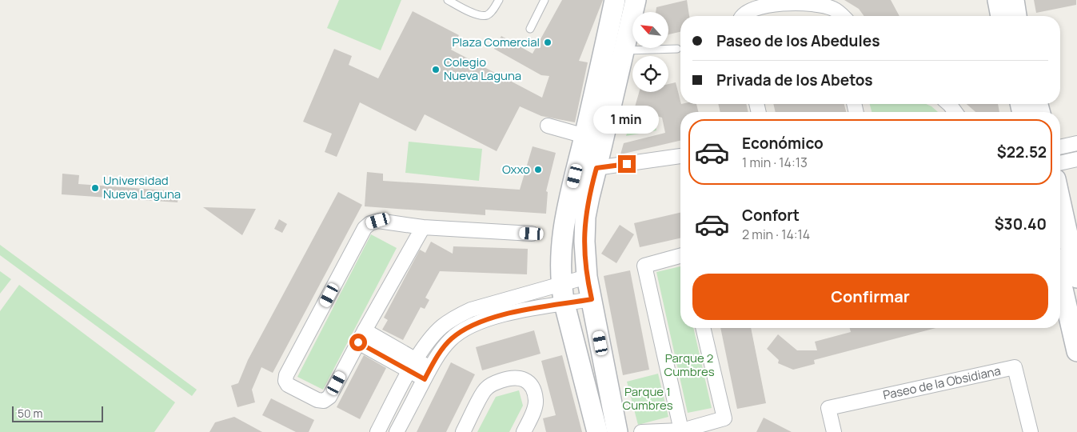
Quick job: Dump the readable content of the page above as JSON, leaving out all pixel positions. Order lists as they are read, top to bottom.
{
  "streets": {
    "street": ["Paseo de la Obsidiana"]
  },
  "parks": ["Parque 2 Cumbres", "Parque 1 Cumbres"],
  "places": [
    "Plaza Comercial",
    "Colegio Nueva Laguna",
    "Oxxo",
    "Universidad Nueva Laguna"
  ],
  "scale_bar": "50 m",
  "north": "top left",
  "page": {
    "banner": ["Paseo de los Abedules", "Privada de los Abetos"],
    "bubble": "1 min",
    "list": [
      {
        "name": "Económico",
        "note": "1 min · 14:13",
        "value": "$22.52"
      },
      {
        "name": "Confort",
        "note": "2 min · 14:14",
        "value": "$30.40"
      }
    ],
    "buttons": "Confirmar",
    "scale": "50 m"
  }
}
